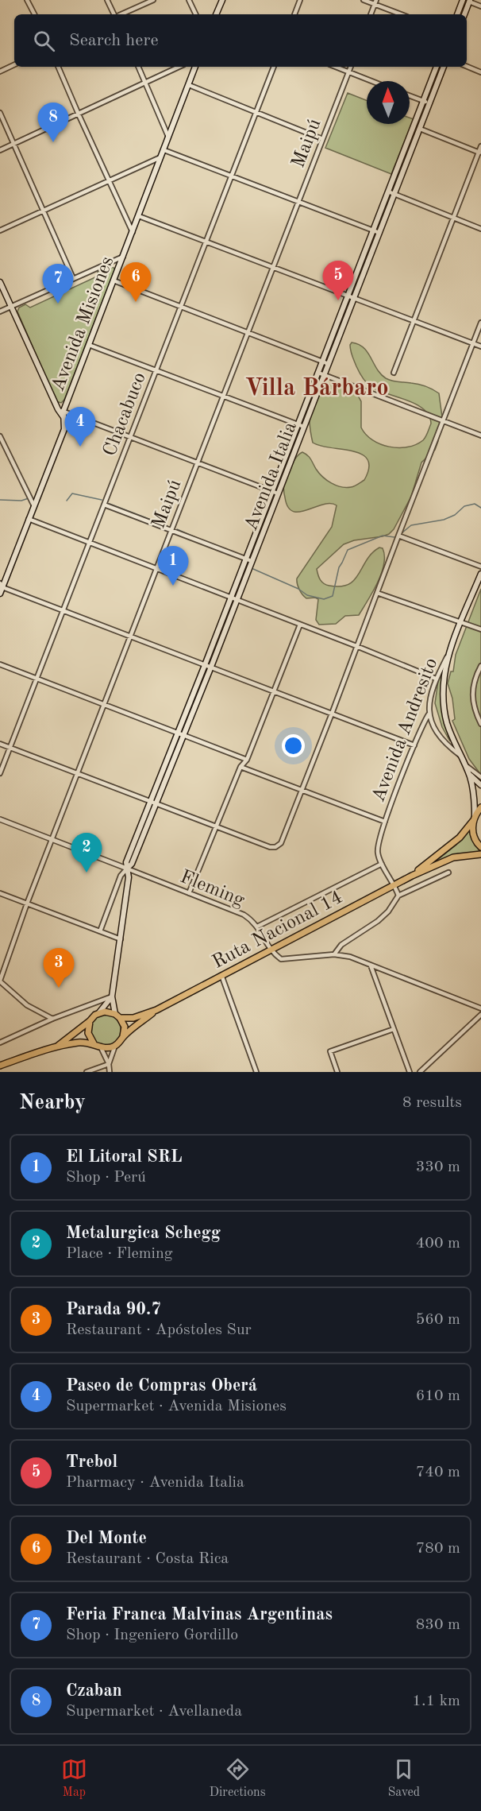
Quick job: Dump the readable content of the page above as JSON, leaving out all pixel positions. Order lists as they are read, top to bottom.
{
  "streets": {
    "highway": ["Ruta Nacional 14"],
    "main road": ["Avenida Misiones", "Avenida Italia", "Avenida Andresito"],
    "street": ["Maipú", "Chacabuco", "Fleming"]
  },
  "crossings": [
    ["Maipú", "Fleming"],
    ["Avenida Italia", "Fleming"],
    ["Avenida Italia", "Ruta Nacional 14"],
    ["Avenida Andresito", "Ruta Nacional 14"],
    ["Fleming", "Ruta Nacional 14"]
  ],
  "districts": ["Villa Bárbaro"],
  "north": "top",
  "page": {
    "search": "Search here",
    "pins": [
      "8",
      "5",
      "6",
      "7",
      "4",
      "1",
      "2",
      "3"
    ],
    "heading": ["Nearby", "8 results"],
    "list": [
      {
        "mark": "1",
        "name": "El Litoral SRL",
        "note": "Shop · Perú",
        "value": "330 m"
      },
      {
        "mark": "2",
        "name": "Metalurgica Schegg",
        "note": "Place · Fleming",
        "value": "400 m"
      },
      {
        "mark": "3",
        "name": "Parada 90.7",
        "note": "Restaurant · Apóstoles Sur",
        "value": "560 m"
      },
      {
        "mark": "4",
        "name": "Paseo de Compras Oberá",
        "note": "Supermarket · Avenida Misiones",
        "value": "610 m"
      },
      {
        "mark": "5",
        "name": "Trebol",
        "note": "Pharmacy · Avenida Italia",
        "value": "740 m"
      },
      {
        "mark": "6",
        "name": "Del Monte",
        "note": "Restaurant · Costa Rica",
        "value": "780 m"
      },
      {
        "mark": "7",
        "name": "Feria Franca Malvinas Argentinas",
        "note": "Shop · Ingeniero Gordillo",
        "value": "830 m"
      },
      {
        "mark": "8",
        "name": "Czaban",
        "note": "Supermarket · Avellaneda",
        "value": "1.1 km"
      }
    ],
    "nav": ["Map", "Directions", "Saved"]
  }
}
